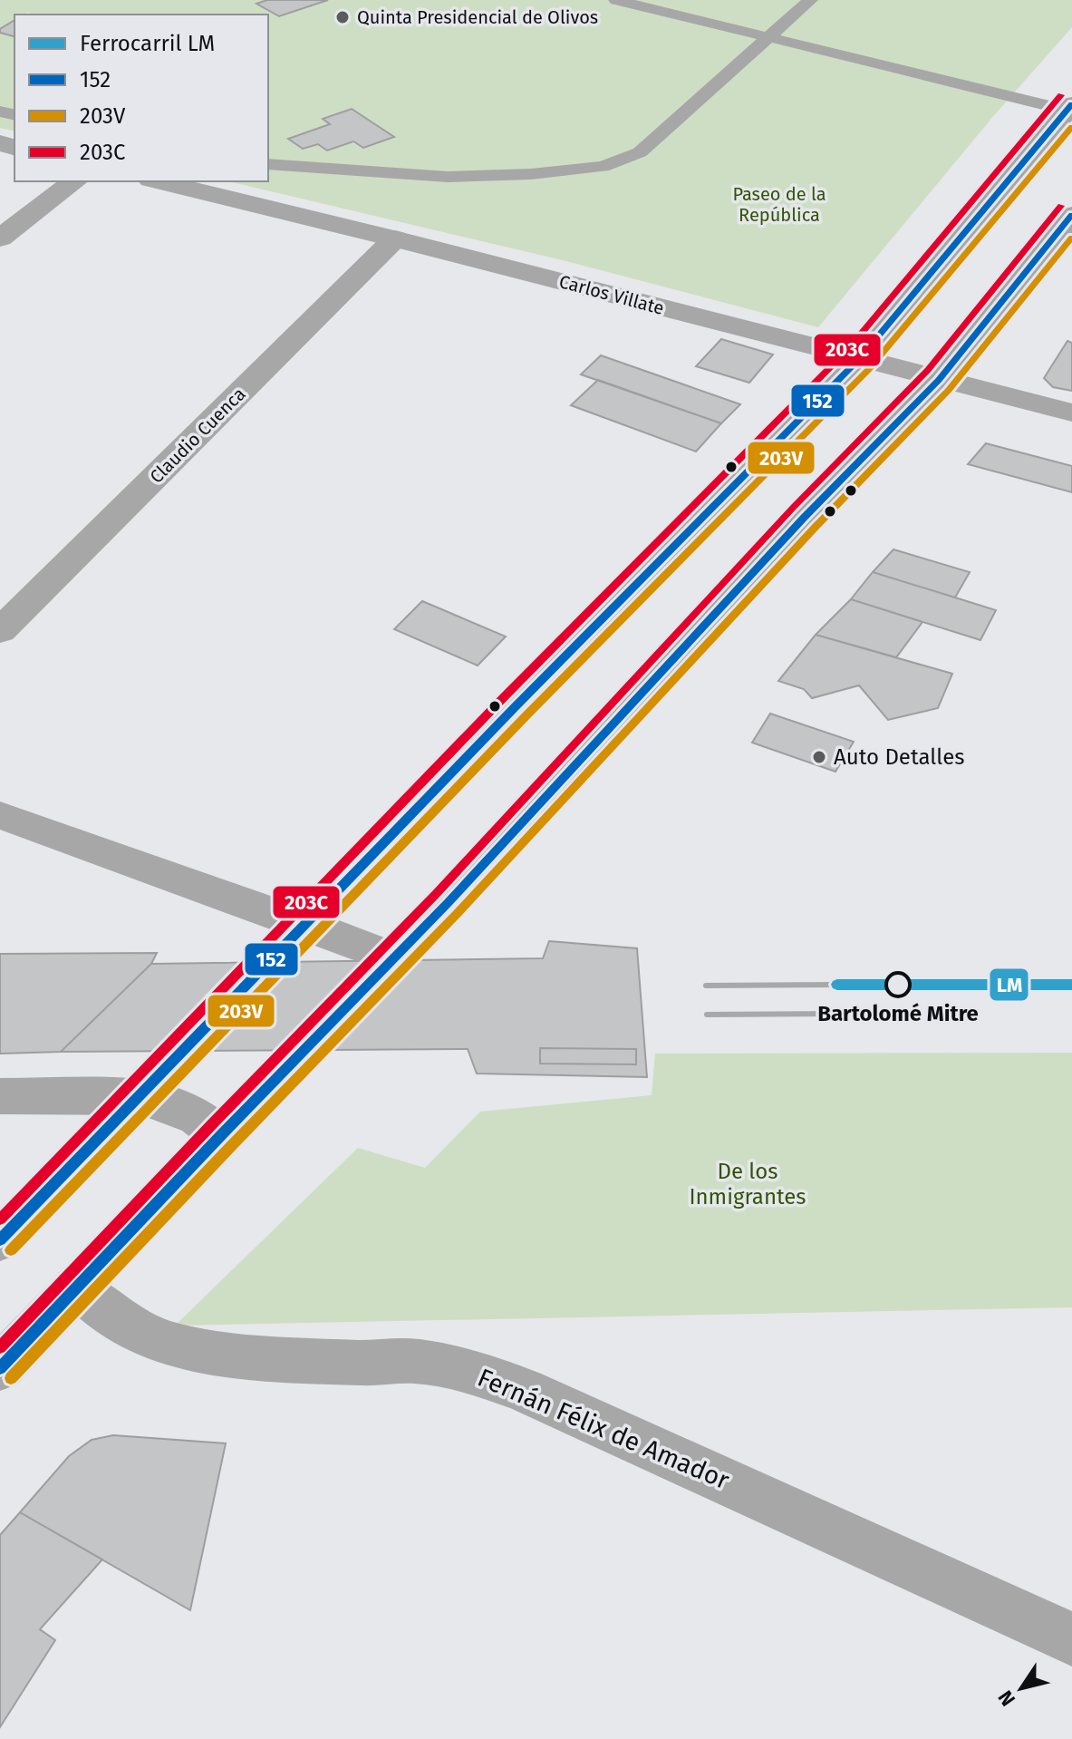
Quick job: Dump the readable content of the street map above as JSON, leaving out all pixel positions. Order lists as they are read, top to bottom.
{
  "streets": {
    "street": ["Carlos Villate", "Claudio Cuenca", "Fernán Félix de Amador"]
  },
  "crossings": [
    ["Carlos Villate", "Claudio Cuenca"]
  ],
  "parks": ["Paseo de la República", "De los Inmigrantes"],
  "places": ["Quinta Presidencial de Olivos", "Auto Detalles", "Bartolomé Mitre"],
  "lines": [
    "transit line 203C",
    "transit line 152",
    "transit line 203V",
    "rail line LM"
  ],
  "legend": [
    "Ferrocarril LM",
    "152",
    "203V",
    "203C"
  ],
  "north": "bottom left"
}
